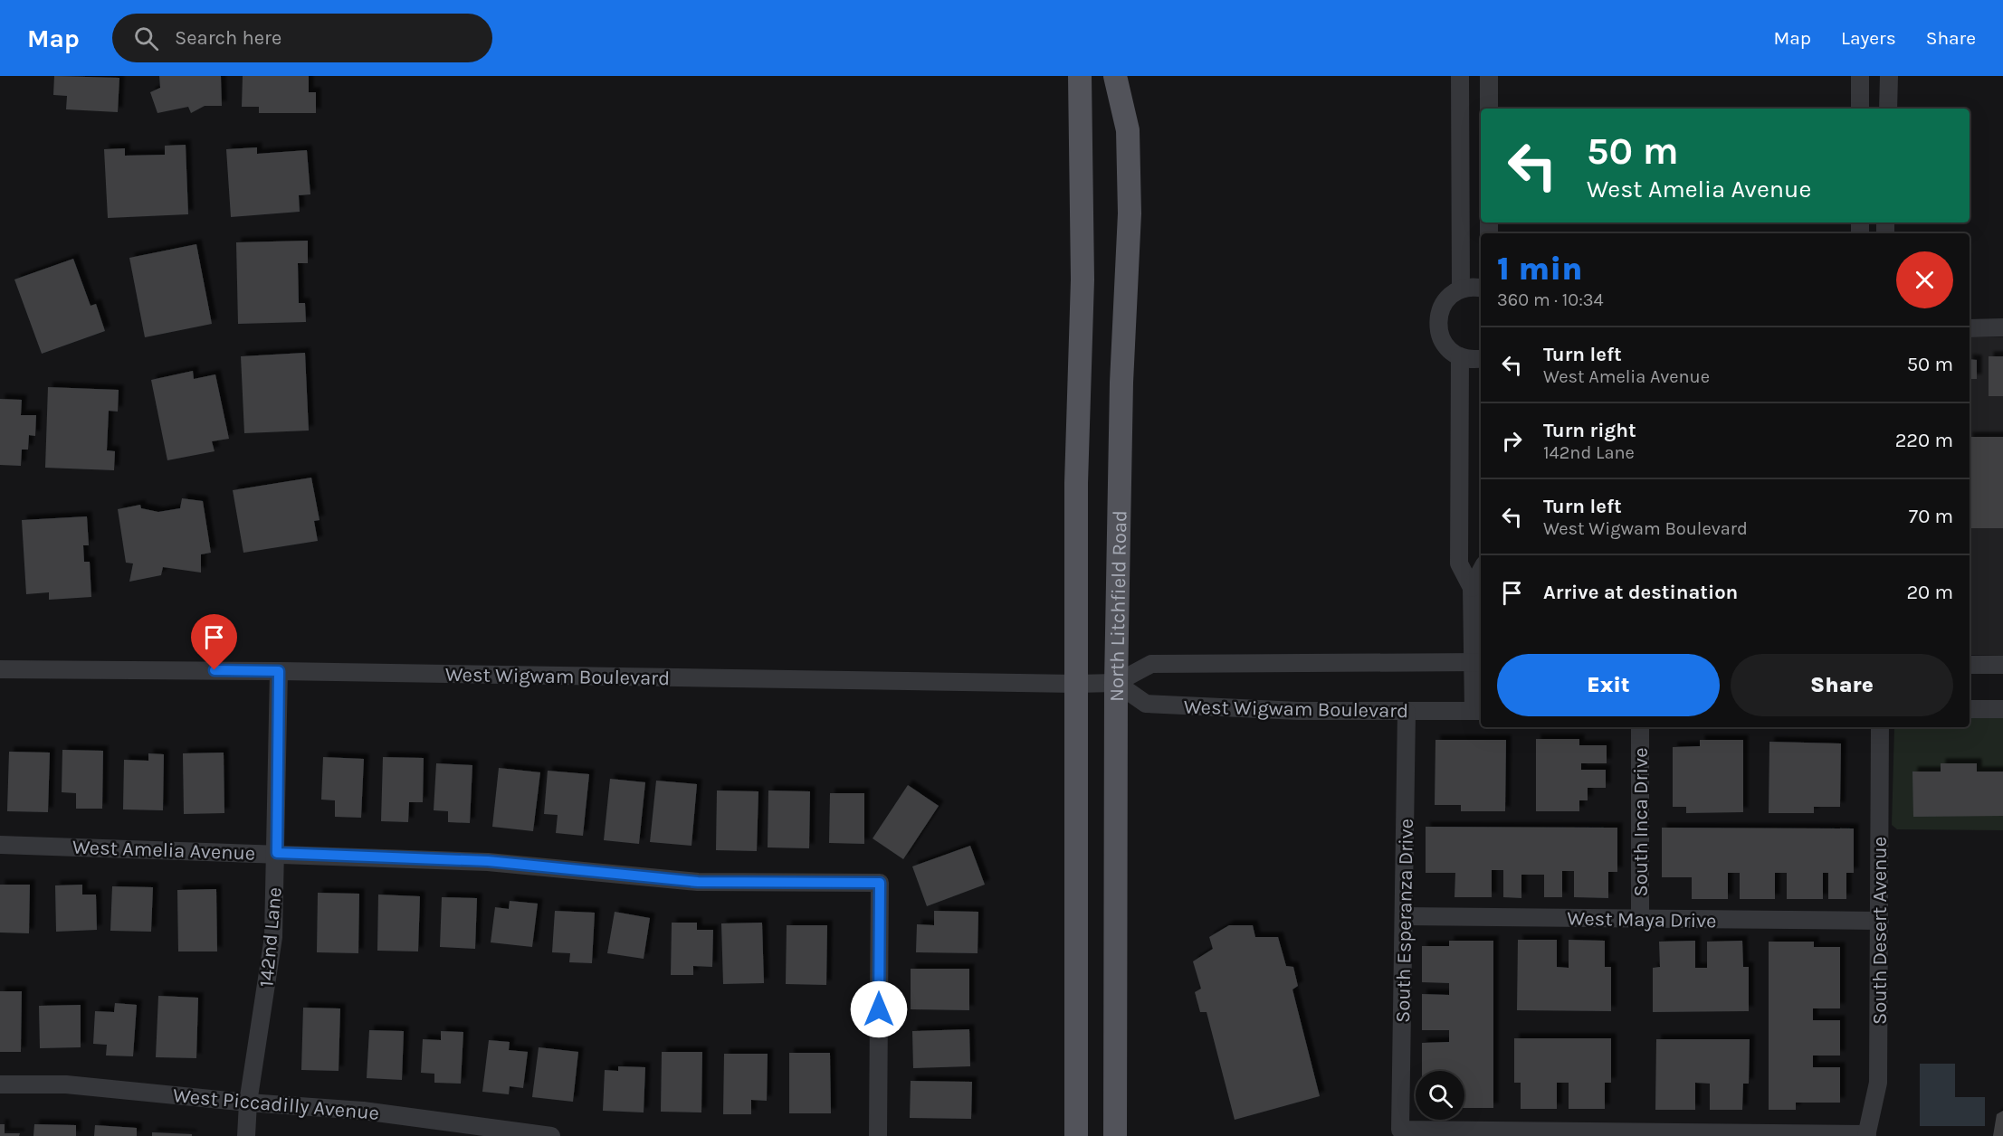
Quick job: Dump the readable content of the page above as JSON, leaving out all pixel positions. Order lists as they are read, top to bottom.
{
  "streets": {
    "main road": ["North Litchfield Road"],
    "street": [
      "West Wigwam Boulevard",
      "South Inca Drive",
      "West Amelia Avenue",
      "West Maya Drive",
      "South Esperanza Drive",
      "South Desert Avenue",
      "142nd Lane",
      "West Piccadilly Avenue"
    ]
  },
  "crossings": [
    ["North Litchfield Road", "West Wigwam Boulevard"],
    ["West Wigwam Boulevard", "South Esperanza Drive"],
    ["West Wigwam Boulevard", "142nd Lane"],
    ["South Inca Drive", "West Maya Drive"],
    ["West Amelia Avenue", "142nd Lane"],
    ["West Maya Drive", "South Esperanza Drive"],
    ["West Maya Drive", "South Desert Avenue"],
    ["South Esperanza Drive", "South Desert Avenue"],
    ["142nd Lane", "West Piccadilly Avenue"]
  ],
  "page": {
    "header": "Map",
    "search": "Search here",
    "nav": ["Map", "Layers", "Share"],
    "turn": ["50 m", "West Amelia Avenue"],
    "heading": ["1 min", "360 m · 10:34"],
    "list": [
      {
        "name": "Turn left",
        "note": "West Amelia Avenue",
        "value": "50 m"
      },
      {
        "name": "Turn right",
        "note": "142nd Lane",
        "value": "220 m"
      },
      {
        "name": "Turn left",
        "note": "West Wigwam Boulevard",
        "value": "70 m"
      },
      {
        "name": "Arrive at destination",
        "value": "20 m"
      }
    ],
    "buttons": ["Exit", "Share"]
  }
}
